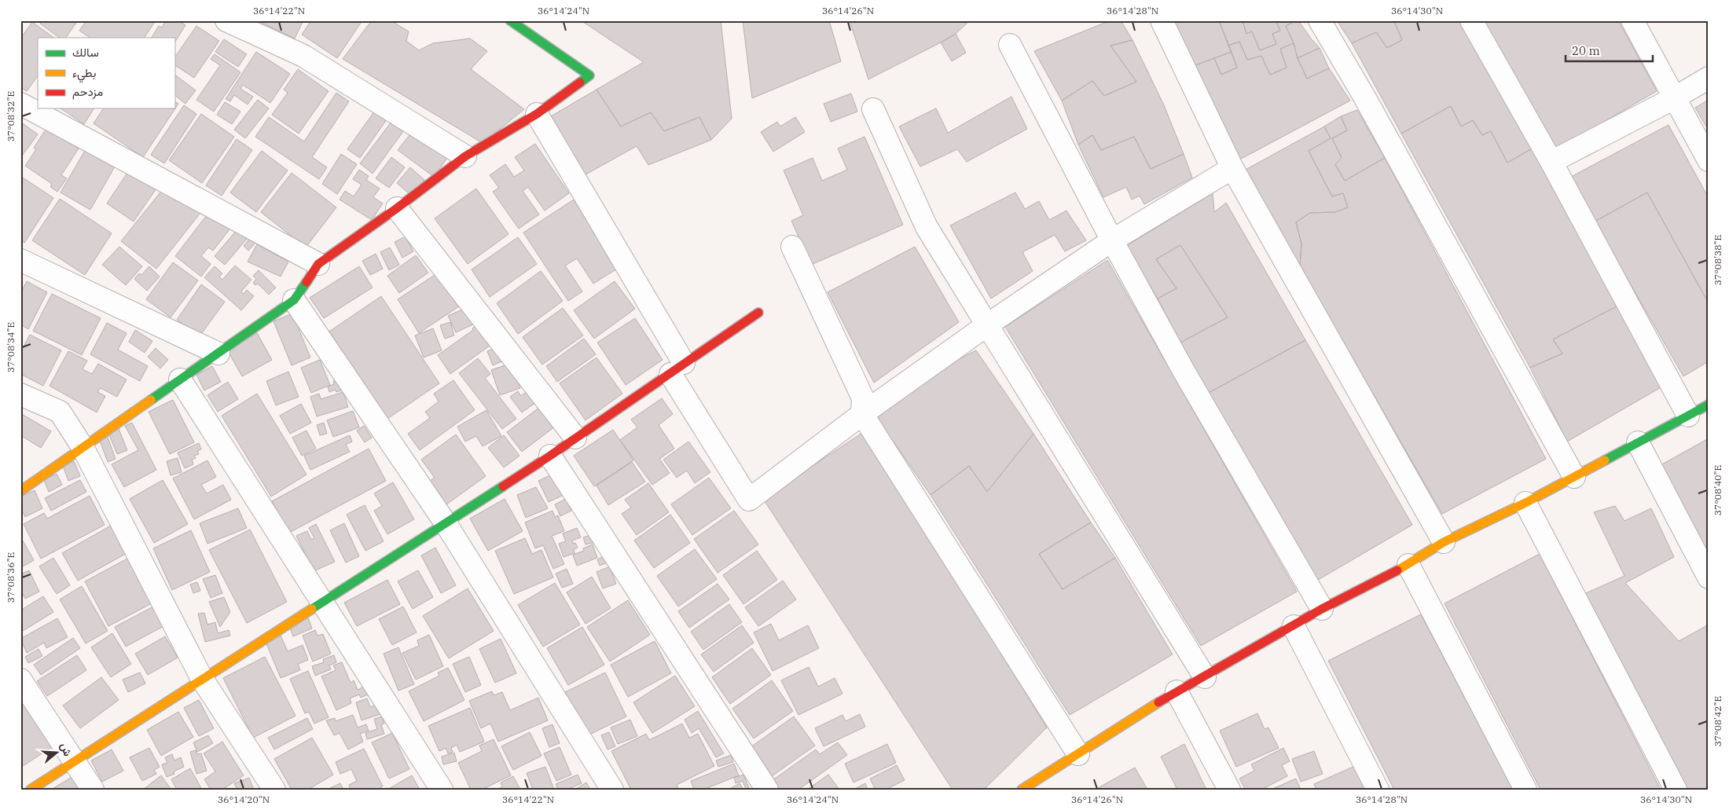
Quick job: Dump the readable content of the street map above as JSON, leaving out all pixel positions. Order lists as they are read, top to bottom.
{
  "legend": ["سالك", "بطيء", "مزدحم"],
  "scale_bar": "20 m",
  "north": "right",
  "coordinates": [
    "36°14'22\"N",
    "36°14'24\"N",
    "36°14'26\"N",
    "36°14'28\"N",
    "36°14'30\"N",
    "37°08'32\"E",
    "37°08'38\"E",
    "37°08'34\"E",
    "37°08'40\"E",
    "37°08'36\"E",
    "37°08'42\"E",
    "36°14'20\"N"
  ]
}
